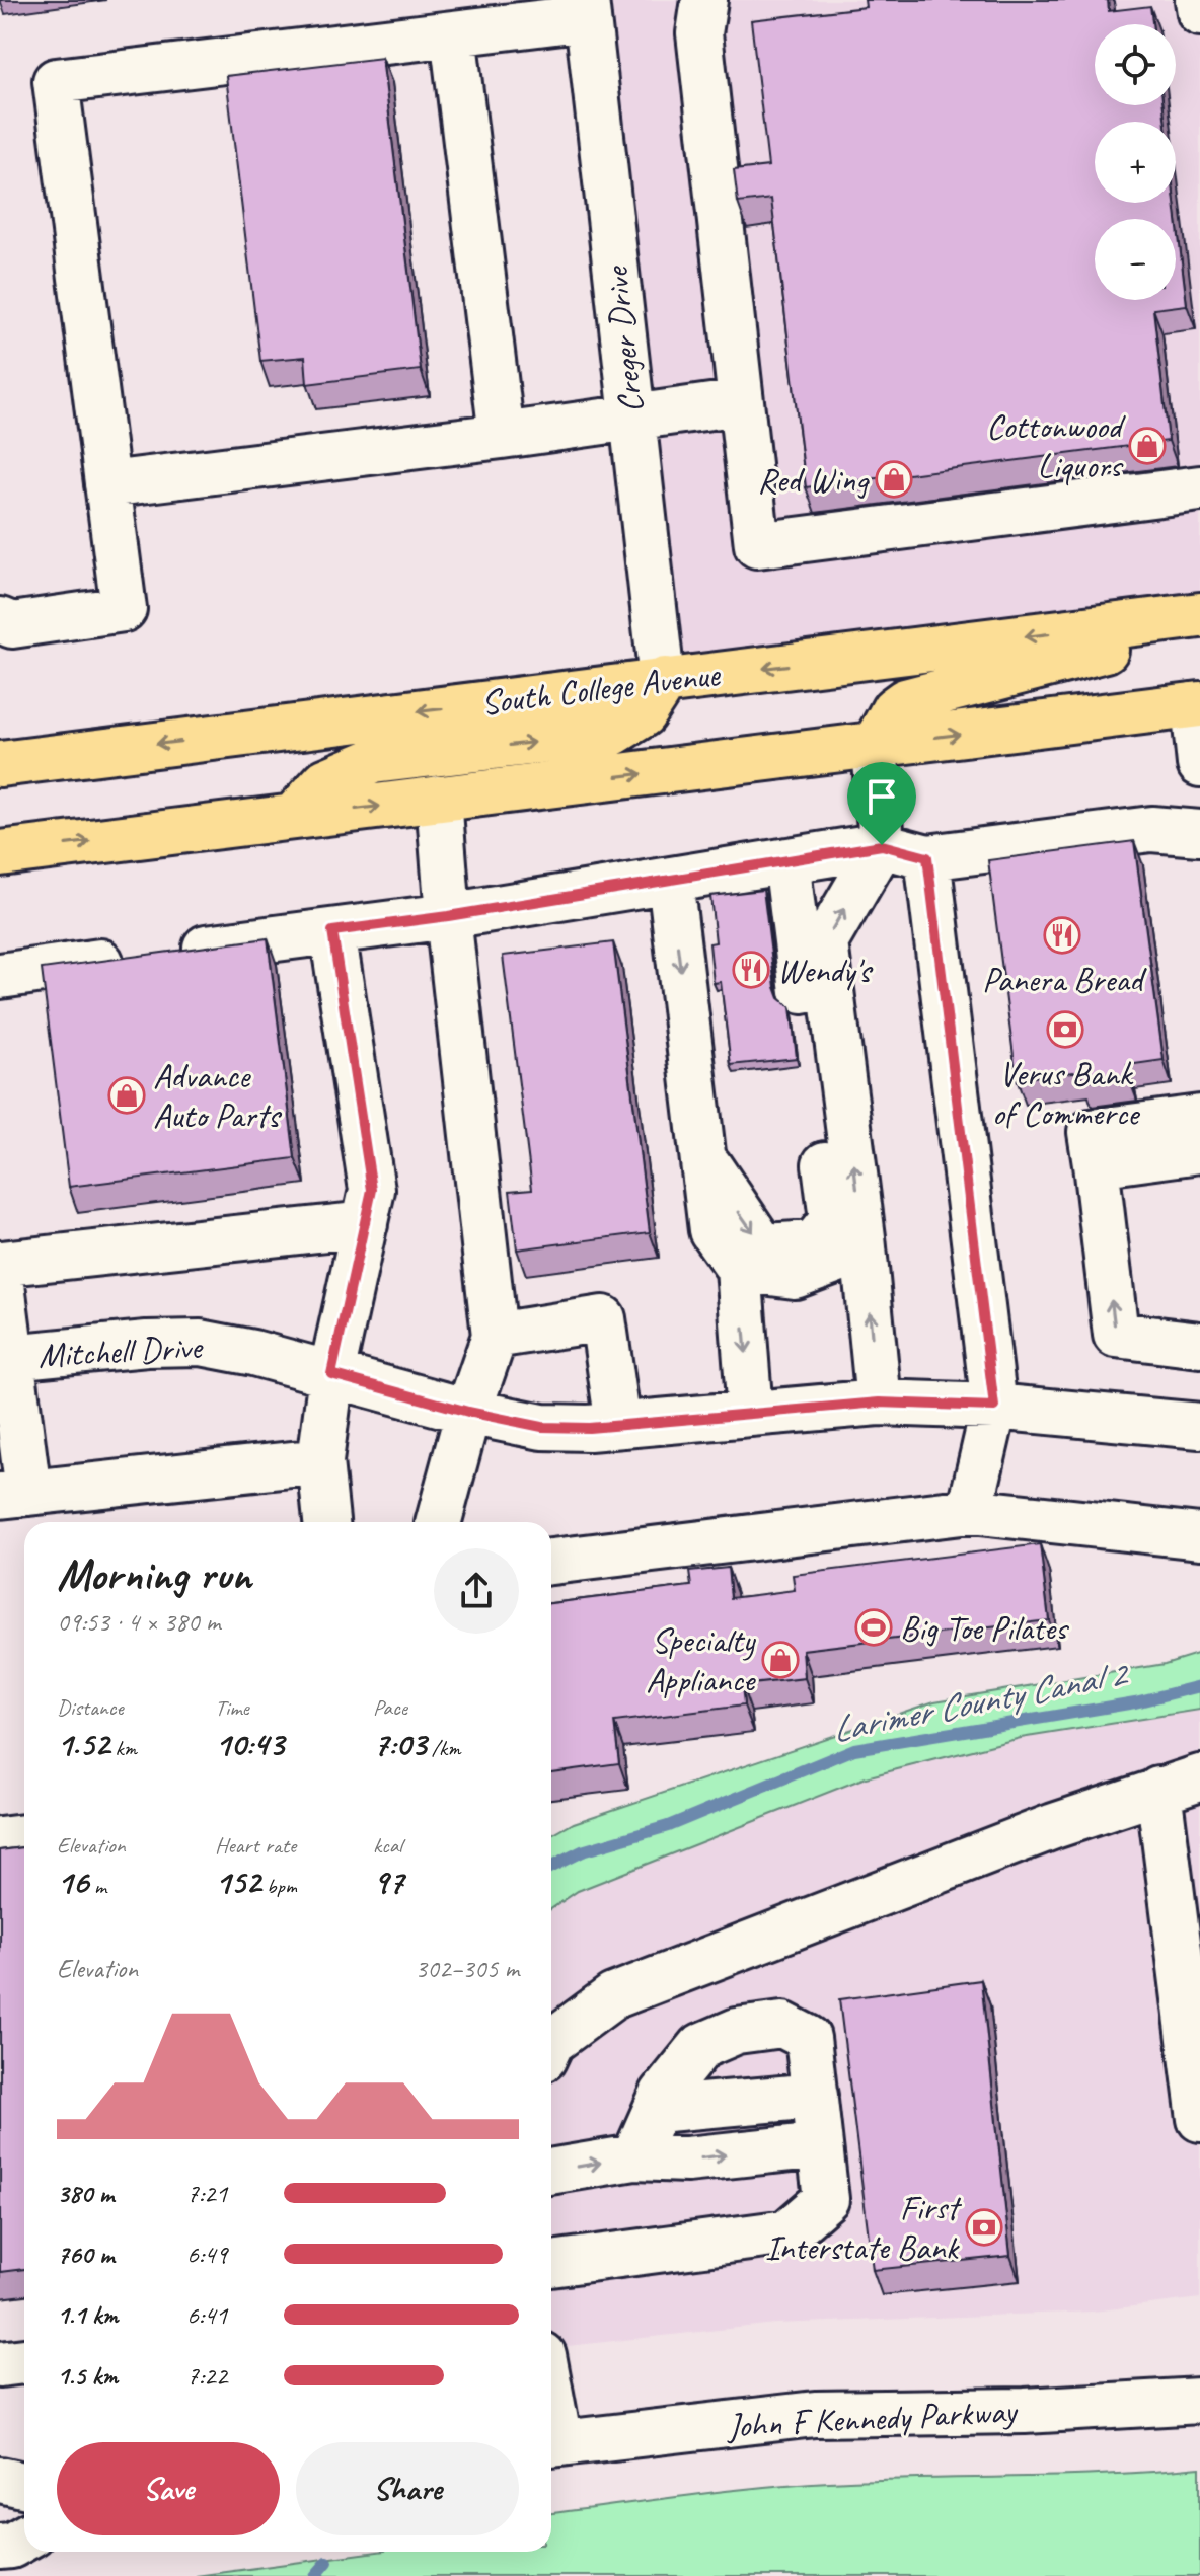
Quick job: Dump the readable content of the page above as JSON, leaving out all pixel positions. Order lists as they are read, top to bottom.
{
  "streets": {
    "highway": ["South College Avenue"],
    "street": ["Creger Drive", "Mitchell Drive", "John F Kennedy Parkway"]
  },
  "crossings": [
    ["Creger Drive", "South College Avenue"]
  ],
  "water": ["Larimer County Canal 2"],
  "places": {
    "shop": [
      "Cottonwood Liquors",
      "Red Wing",
      "Advance Auto Parts",
      "Specialty Appliance"
    ],
    "restaurant": ["Panera Bread", "Wendy's"],
    "bank": ["Verus Bank of Commerce", "First Interstate Bank"],
    "sports": ["Big Toe Pilates"]
  },
  "page": {
    "map_buttons": ["+", "−"],
    "heading": ["Morning run", "09:53 · 4 × 380 m"],
    "stats": [
      ["Distance", "1.52 km"],
      ["Time", "10:43"],
      ["Pace", "7:03 /km"],
      ["Elevation", "16 m"],
      ["Heart rate", "152 bpm"],
      ["kcal", "97"]
    ],
    "chart": ["Elevation", "302–305 m"],
    "list": [
      {
        "name": "380 m",
        "note": "7:21"
      },
      {
        "name": "760 m",
        "note": "6:49"
      },
      {
        "name": "1.1 km",
        "note": "6:41"
      },
      {
        "name": "1.5 km",
        "note": "7:22"
      }
    ],
    "buttons": ["Save", "Share"]
  }
}
